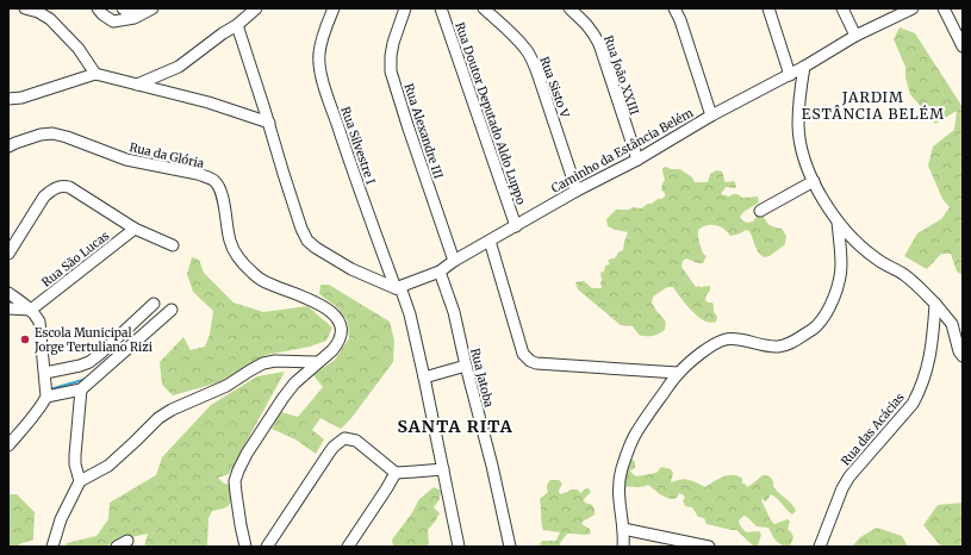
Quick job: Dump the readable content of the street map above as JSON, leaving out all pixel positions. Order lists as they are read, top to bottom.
{
  "streets": {
    "street": [
      "Rua João XXIII",
      "Rua Sisto V",
      "Rua Doutor Deputado Aldo Luppo",
      "Rua Alexandre III",
      "Rua Silvestre I",
      "Caminho da Estância Belém",
      "Rua da Glória",
      "Rua São Lucas",
      "Rua Jatoba",
      "Rua das Acácias"
    ]
  },
  "crossings": [
    ["Rua João XXIII", "Caminho da Estância Belém"],
    ["Rua Sisto V", "Caminho da Estância Belém"],
    ["Rua Doutor Deputado Aldo Luppo", "Caminho da Estância Belém"],
    ["Rua Alexandre III", "Caminho da Estância Belém"],
    ["Rua Silvestre I", "Caminho da Estância Belém"],
    ["Caminho da Estância Belém", "Rua Jatoba"]
  ],
  "districts": ["JARDIM ESTÂNCIA BELÉM", "SANTA RITA"],
  "places": ["Escola Municipal Jorge Tertuliano Rizi"]
}
